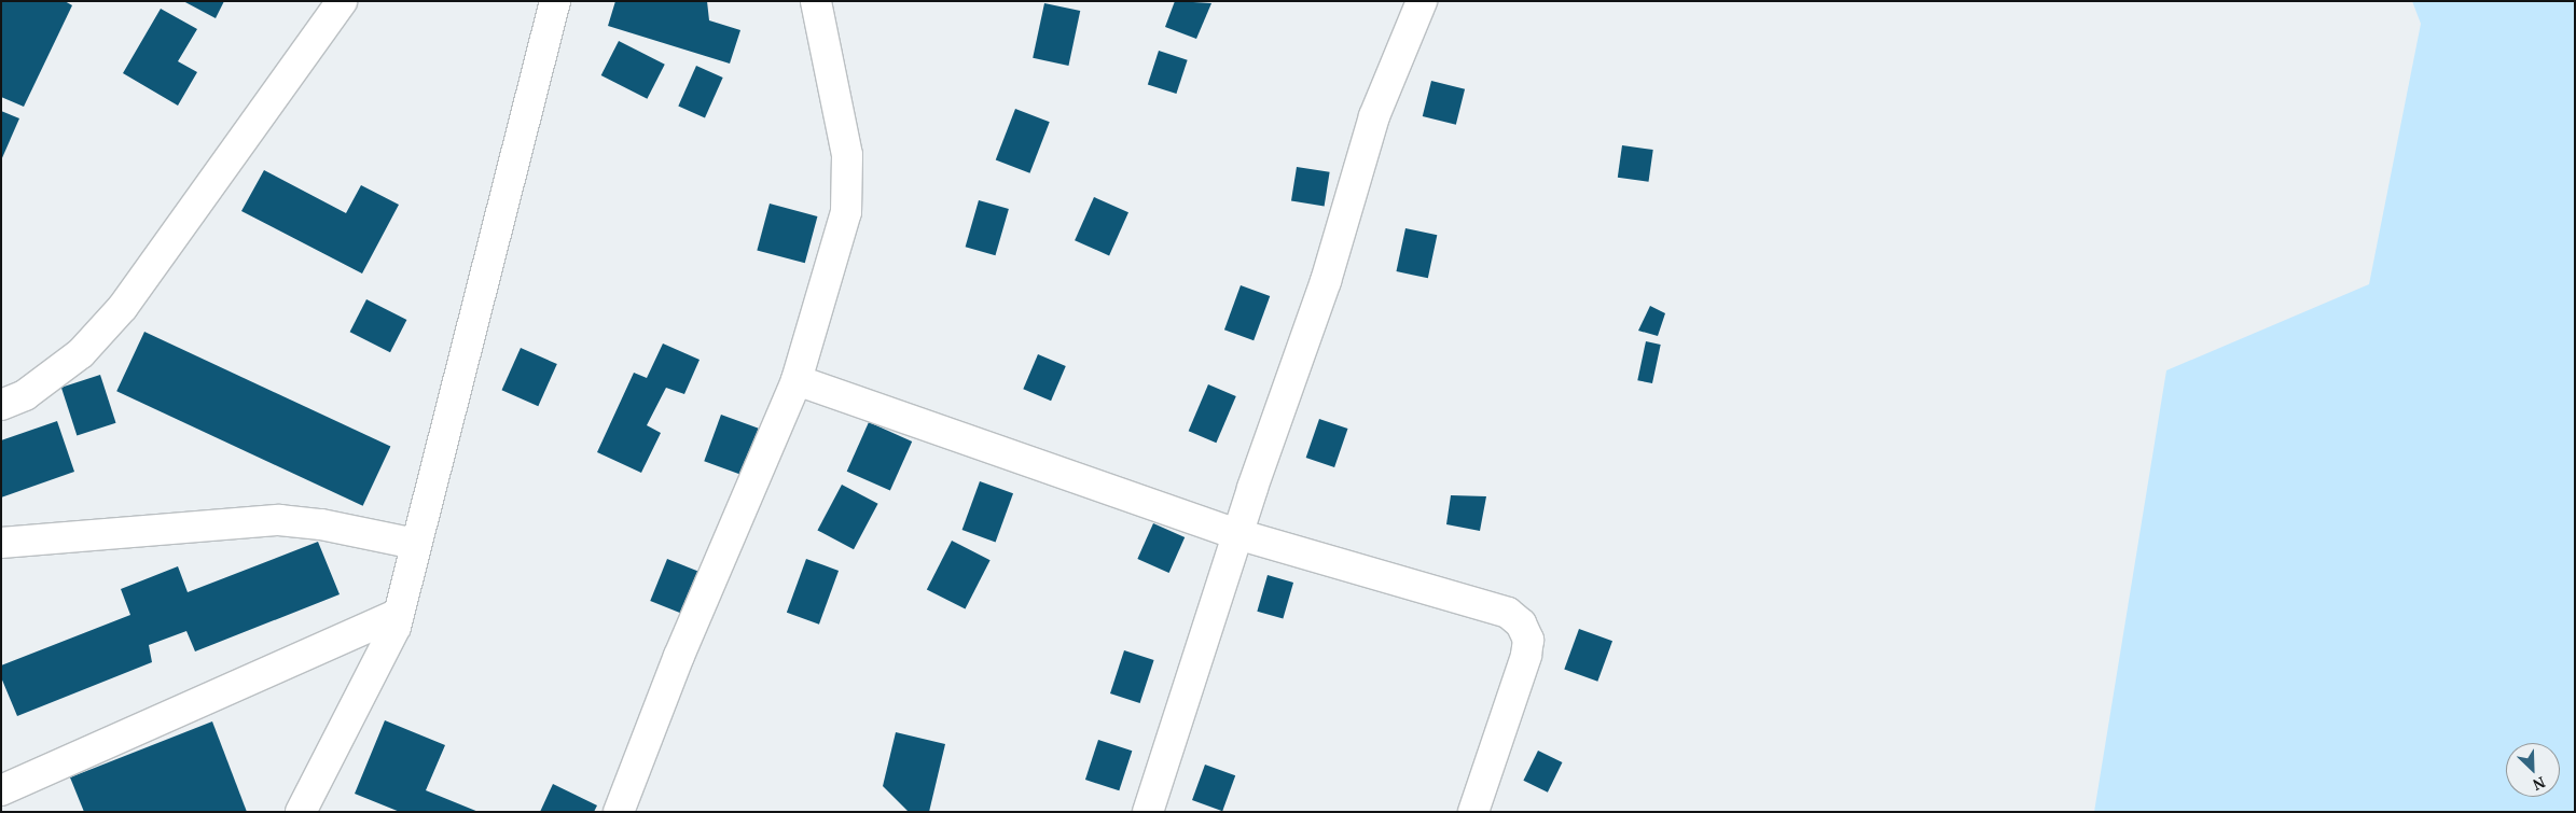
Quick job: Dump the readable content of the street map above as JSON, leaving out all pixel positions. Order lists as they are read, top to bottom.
{
  "north": "bottom right"
}
